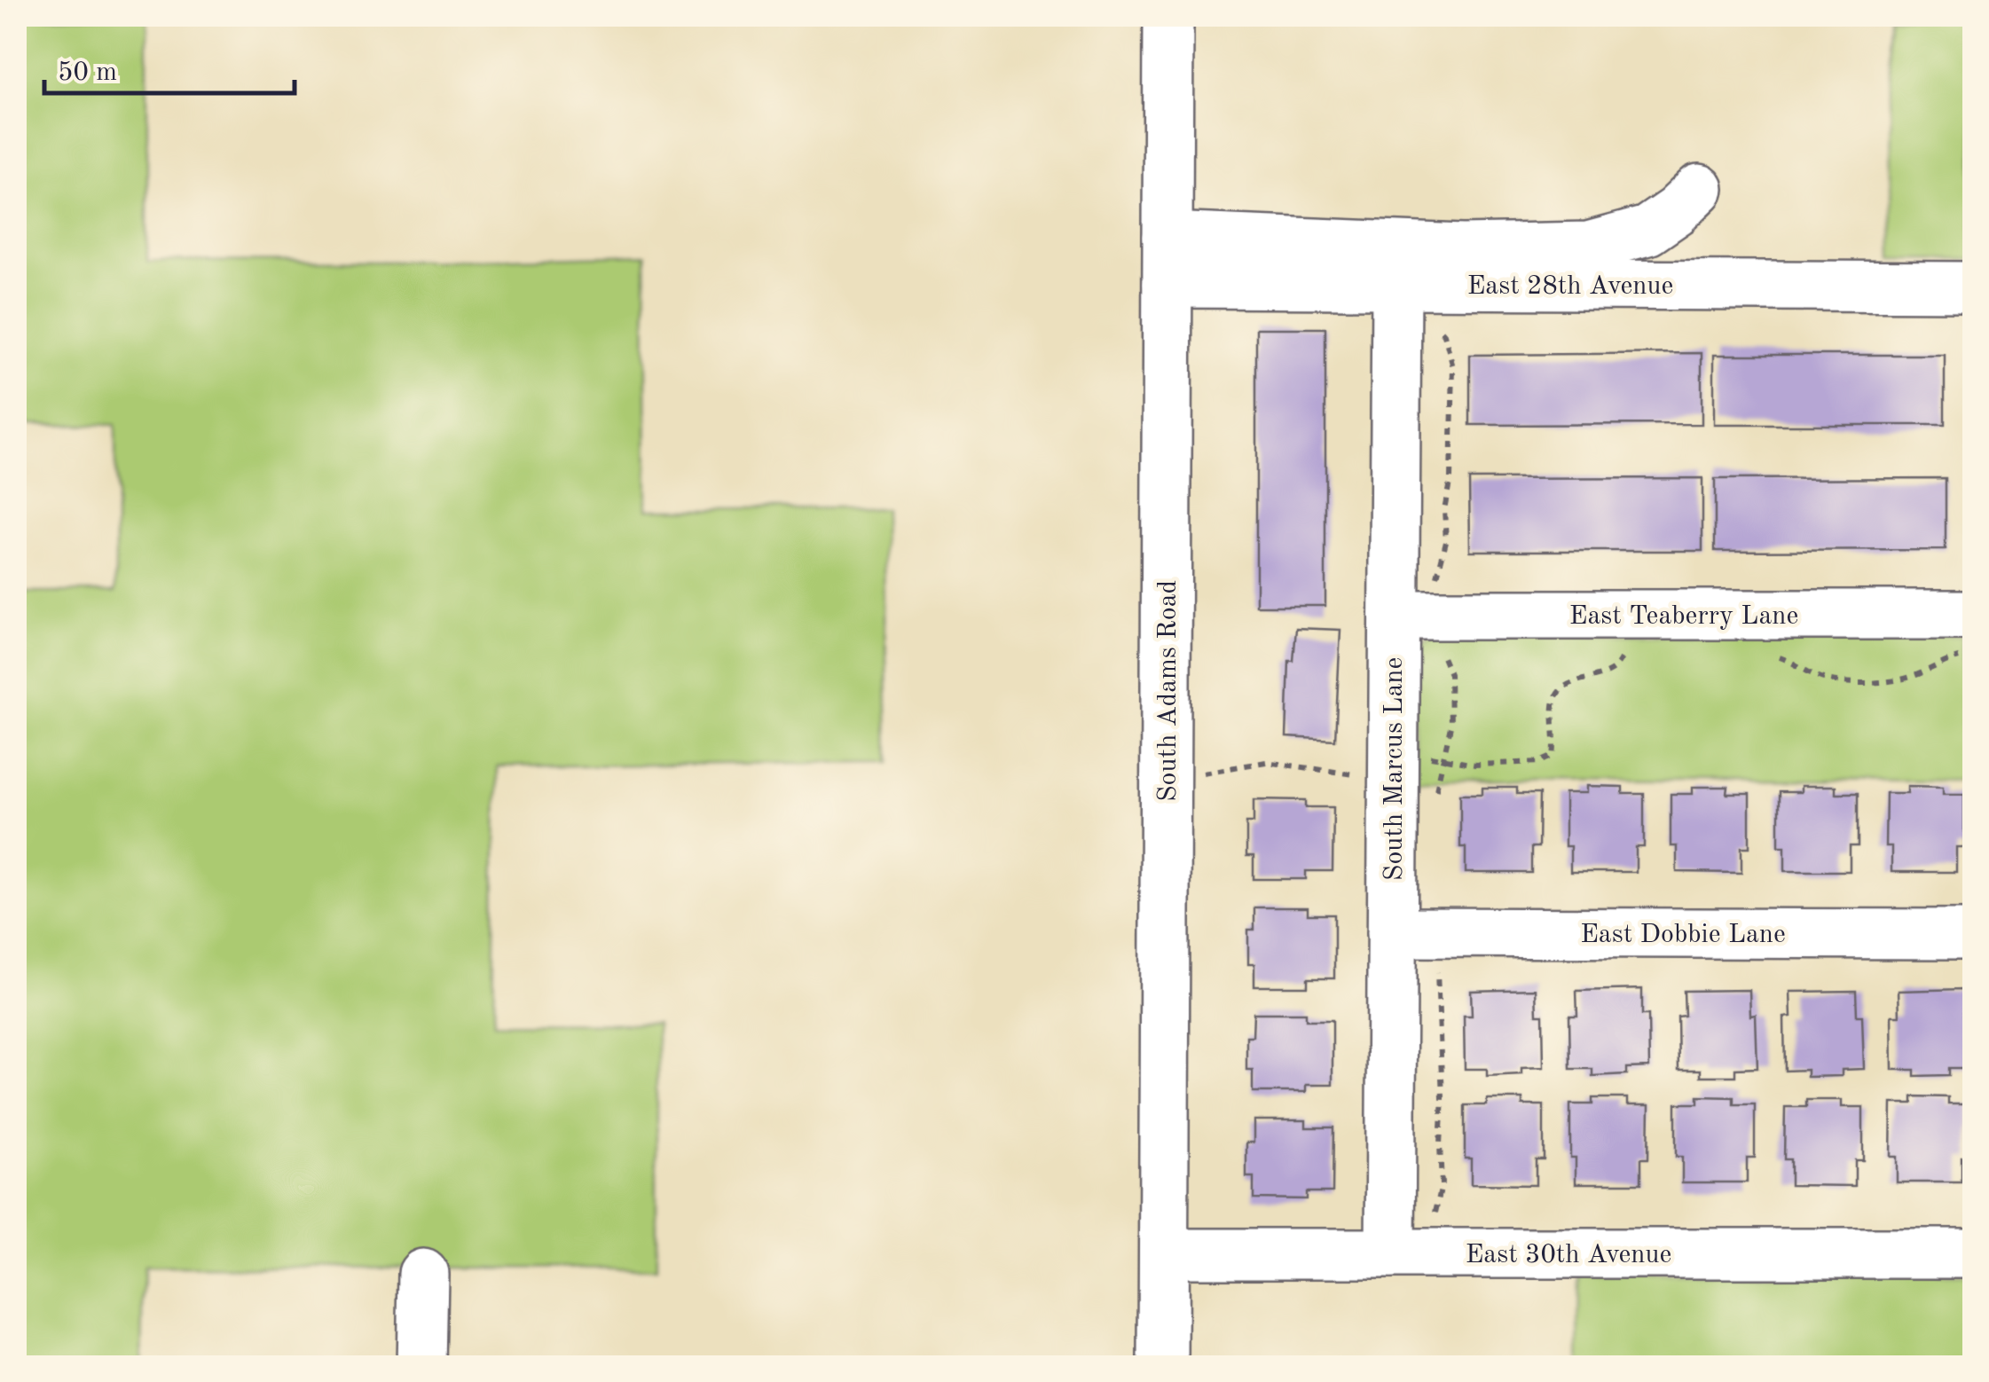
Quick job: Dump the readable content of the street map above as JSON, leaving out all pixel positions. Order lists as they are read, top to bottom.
{
  "streets": {
    "street": [
      "East 28th Avenue",
      "East Teaberry Lane",
      "South Adams Road",
      "South Marcus Lane",
      "East Dobbie Lane",
      "East 30th Avenue"
    ]
  },
  "crossings": [
    ["East 28th Avenue", "South Adams Road"],
    ["East 28th Avenue", "South Marcus Lane"],
    ["East Teaberry Lane", "South Marcus Lane"],
    ["South Adams Road", "East 30th Avenue"],
    ["South Marcus Lane", "East Dobbie Lane"],
    ["South Marcus Lane", "East 30th Avenue"]
  ],
  "scale_bar": "50 m"
}
